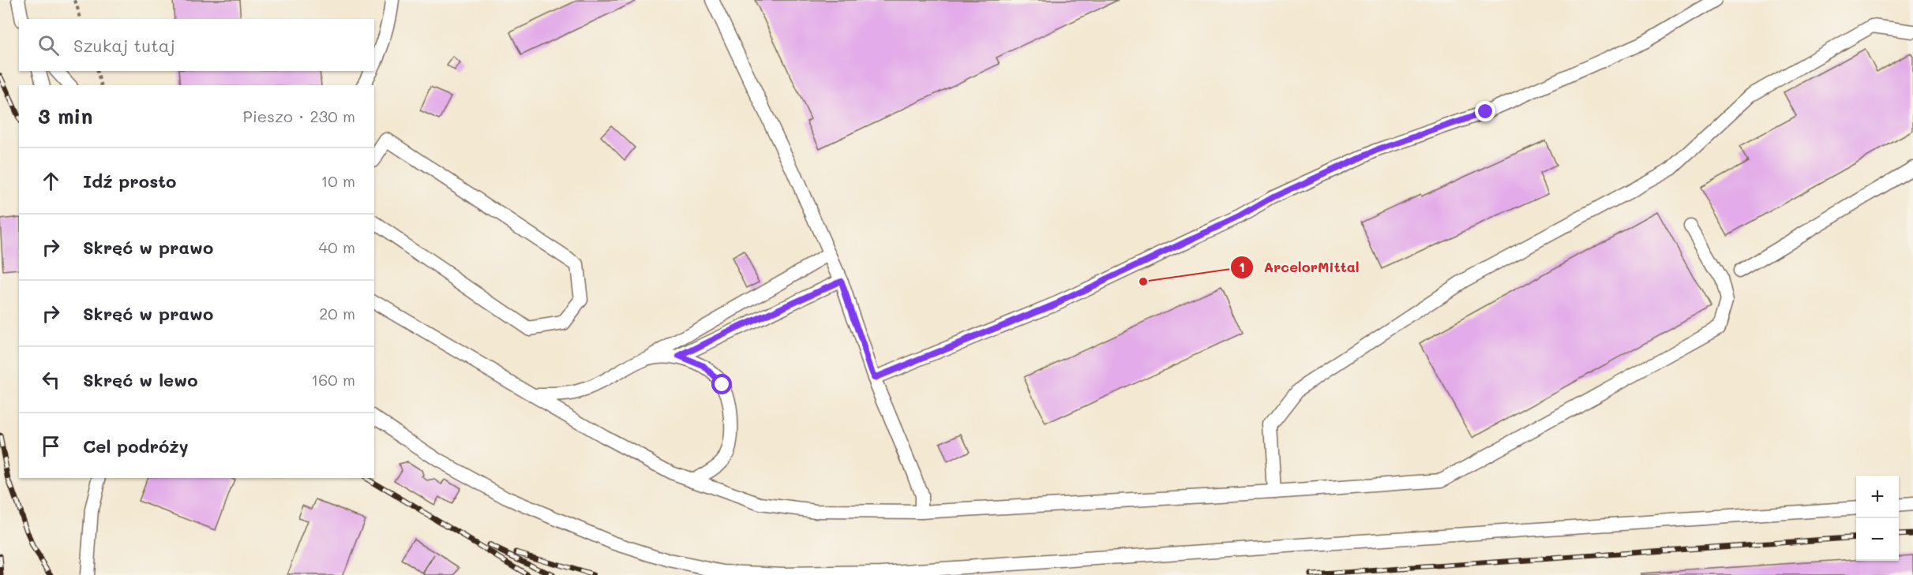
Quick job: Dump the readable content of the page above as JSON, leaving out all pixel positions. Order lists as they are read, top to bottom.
{
  "places": ["ArcelorMittal"],
  "page": {
    "search": "Szukaj tutaj",
    "heading": ["3 min", "Pieszo · 230 m"],
    "list": [
      ["Idź prosto", "10 m"],
      ["Skręć w prawo", "40 m"],
      ["Skręć w prawo", "20 m"],
      ["Skręć w lewo", "160 m"],
      "Cel podróży"
    ],
    "map_buttons": ["+", "−"]
  }
}
